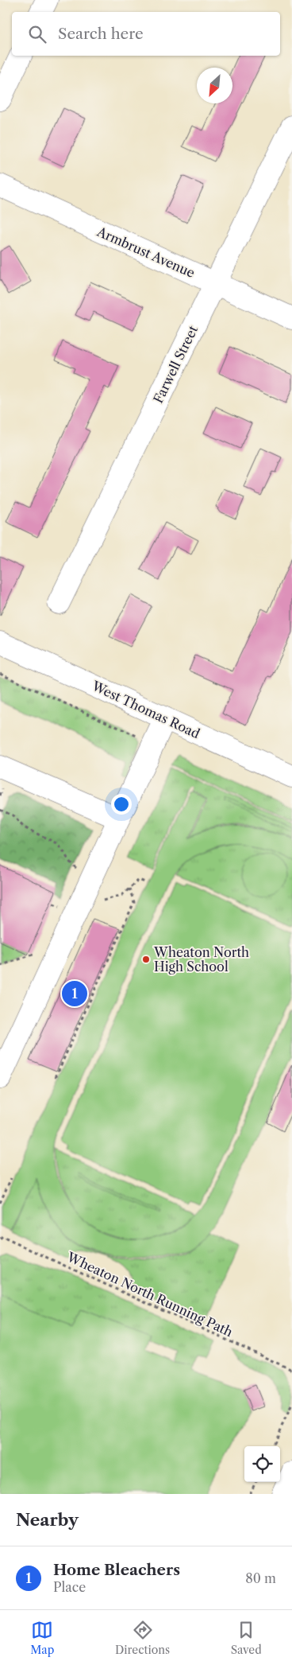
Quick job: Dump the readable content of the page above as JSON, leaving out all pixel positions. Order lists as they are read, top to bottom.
{
  "streets": {
    "street": ["Armbrust Avenue", "Farwell Street", "West Thomas Road"],
    "path": ["Wheaton North Running Path"]
  },
  "crossings": [
    ["Armbrust Avenue", "Farwell Street"]
  ],
  "places": ["Wheaton North High School"],
  "north": "bottom left",
  "page": {
    "search": "Search here",
    "pins": "1",
    "heading": "Nearby",
    "list": [
      {
        "mark": "1",
        "name": "Home Bleachers",
        "note": "Place",
        "value": "80 m"
      }
    ],
    "nav": ["Map", "Directions", "Saved"]
  }
}
